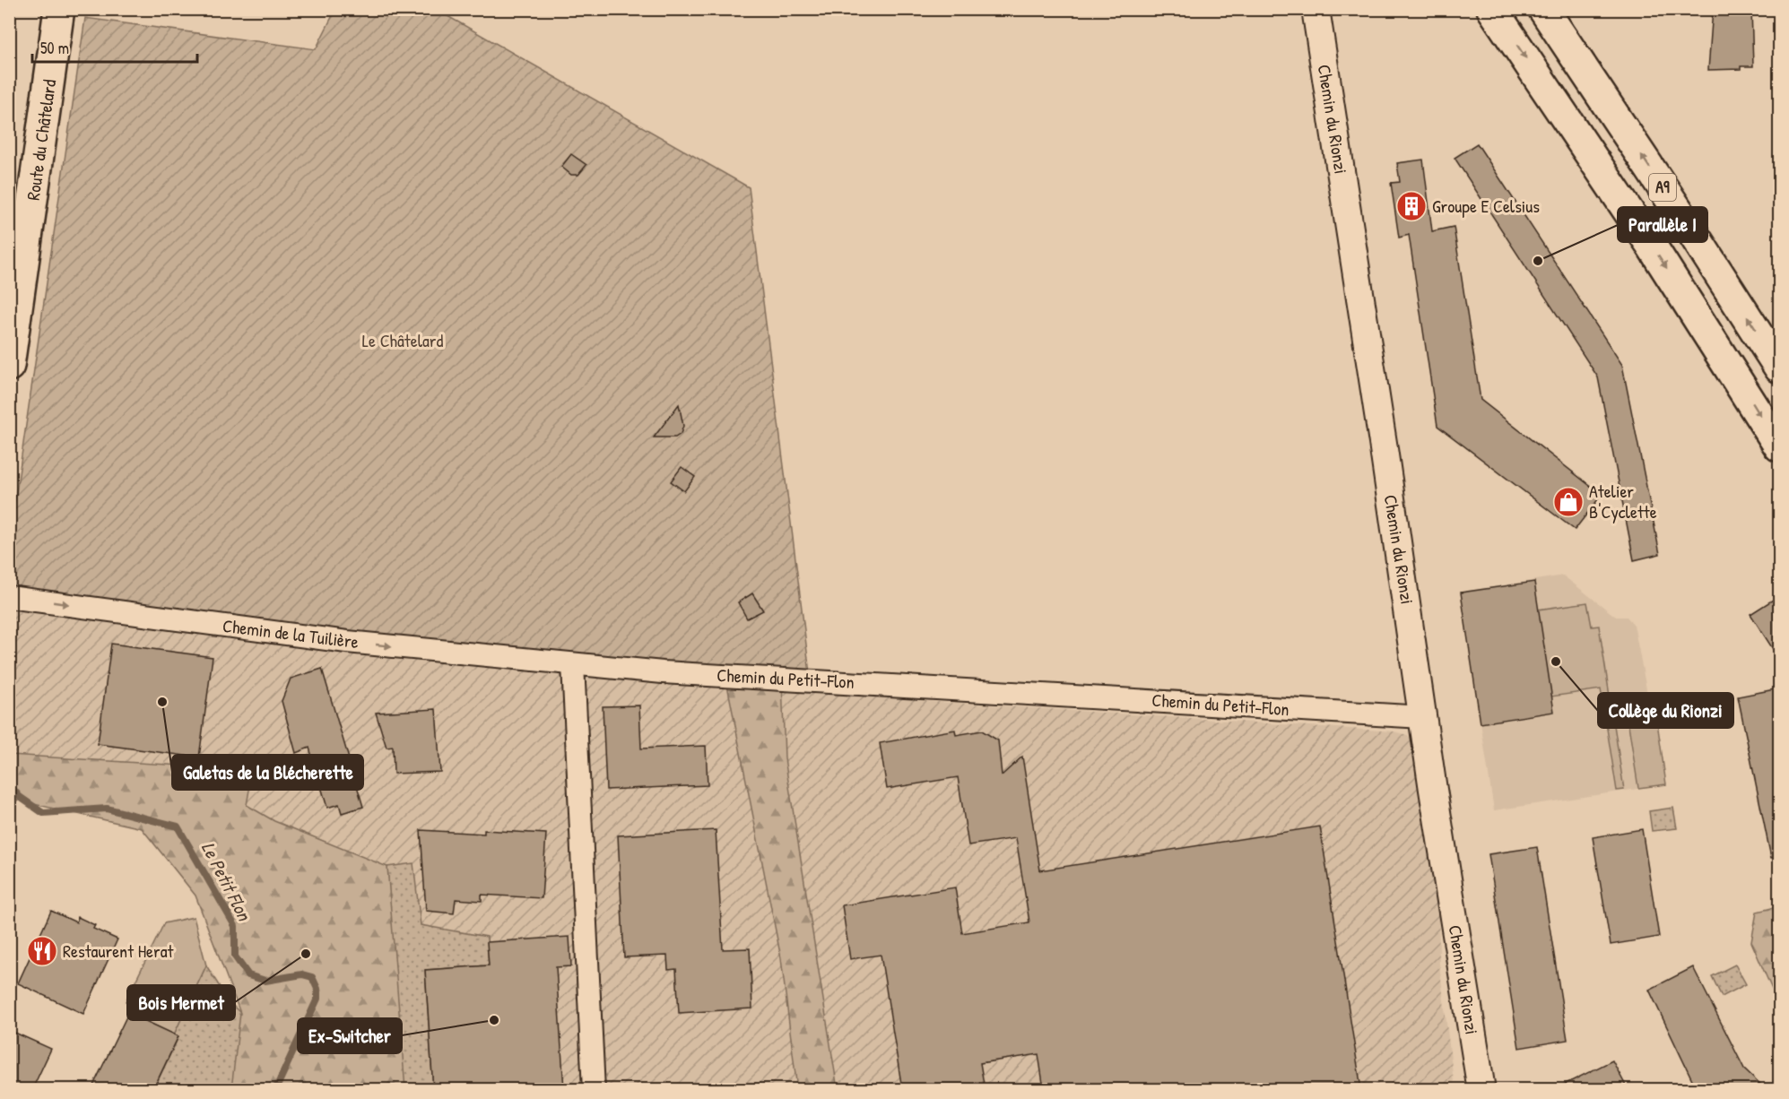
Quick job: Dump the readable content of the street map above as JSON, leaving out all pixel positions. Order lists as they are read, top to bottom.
{
  "streets": {
    "main road": ["Route du Châtelard", "A9"],
    "street": ["Chemin du Rionzi", "Chemin de la Tuilière", "Chemin du Petit-Flon"]
  },
  "crossings": [
    ["Chemin du Rionzi", "Chemin du Petit-Flon"],
    ["Chemin de la Tuilière", "Chemin du Petit-Flon"]
  ],
  "one_way": ["Chemin de la Tuilière"],
  "water": ["Le Petit Flon"],
  "parks": ["Le Châtelard"],
  "places": {
    "building": ["Groupe E Celsius"],
    "other": [
      "Parallèle I",
      "Collège du Rionzi",
      "Galetas de la Blécherette",
      "Bois Mermet",
      "Ex-Switcher"
    ],
    "shop": ["Atelier B'Cyclette"],
    "restaurant": ["Restaurent Herat"]
  },
  "scale_bar": "50 m"
}
